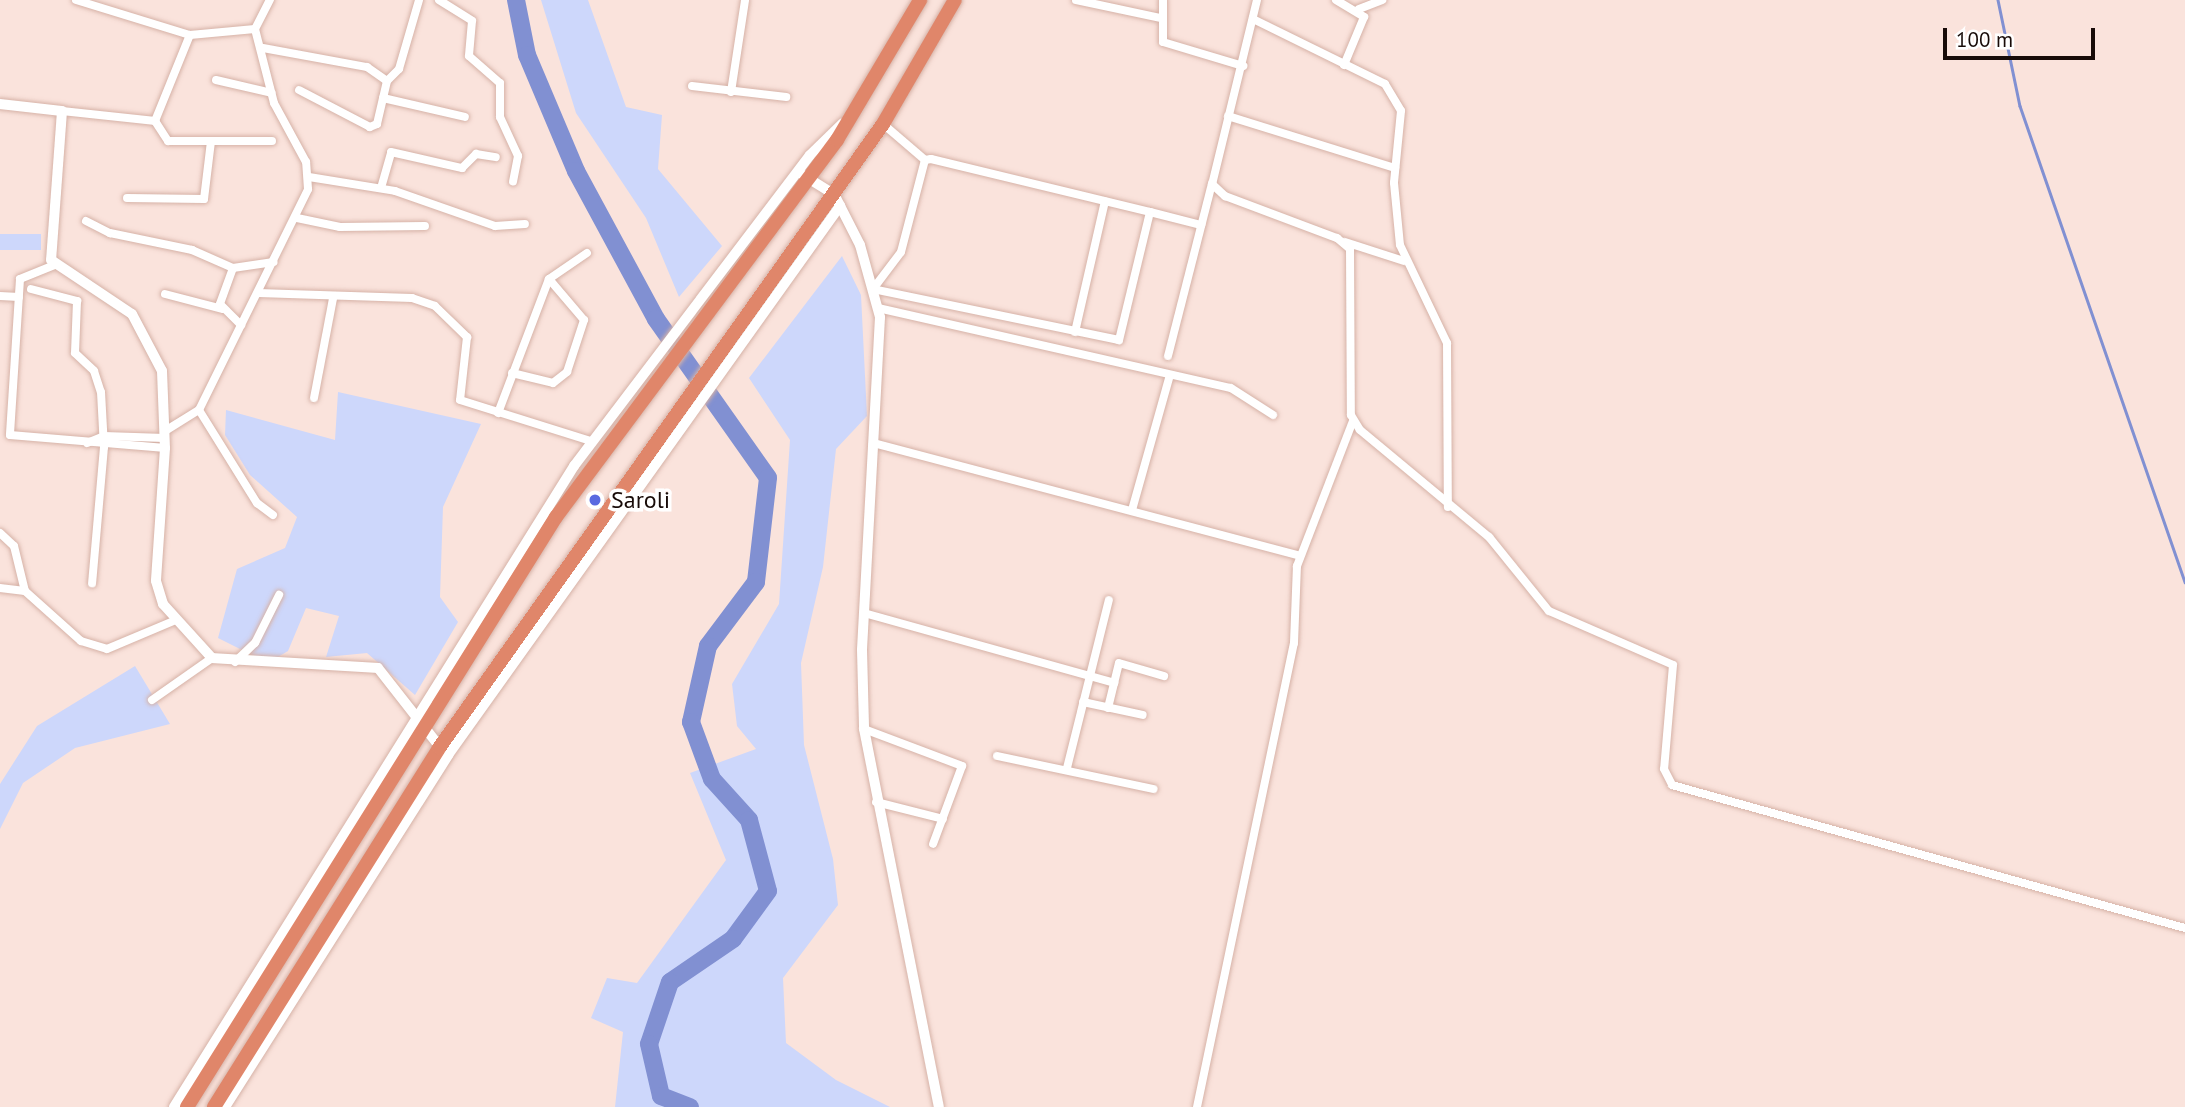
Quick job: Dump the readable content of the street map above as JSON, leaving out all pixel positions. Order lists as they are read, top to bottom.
{
  "places": ["Saroli"],
  "scale_bar": "100 m"
}
